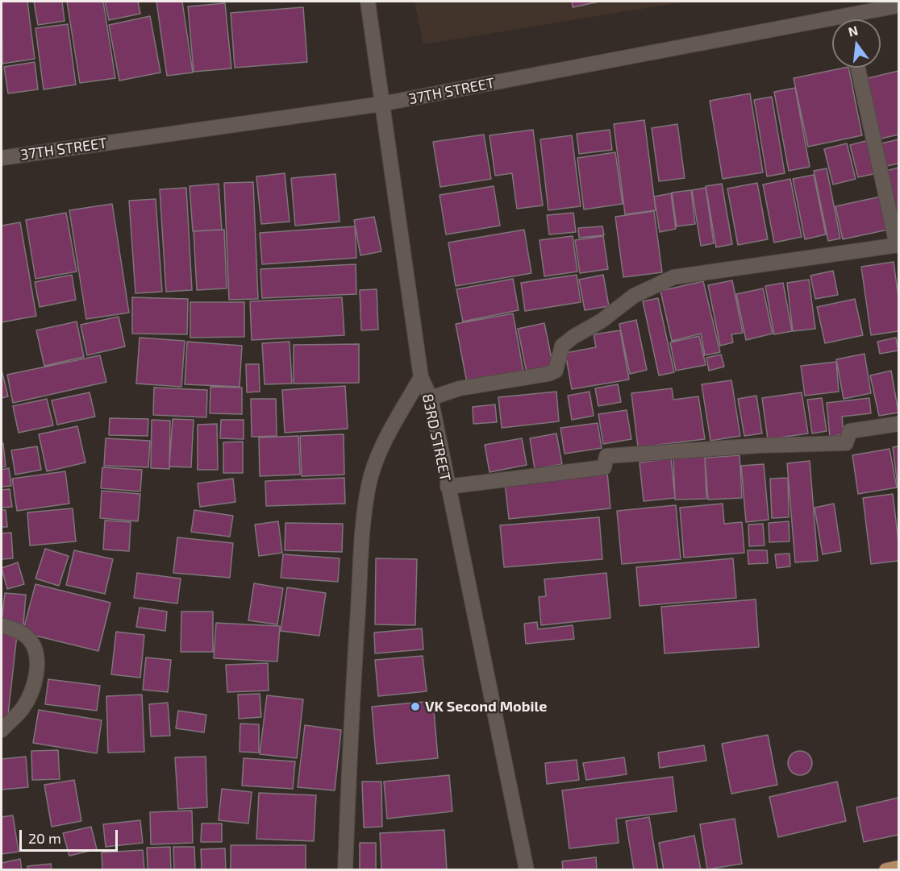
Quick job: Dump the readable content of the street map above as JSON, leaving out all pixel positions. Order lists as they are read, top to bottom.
{
  "streets": {
    "street": ["37TH STREET", "83RD STREET"]
  },
  "crossings": [
    ["37TH STREET", "83RD STREET"]
  ],
  "places": ["VK Second Mobile"],
  "scale_bar": "20 m",
  "north": "top"
}
